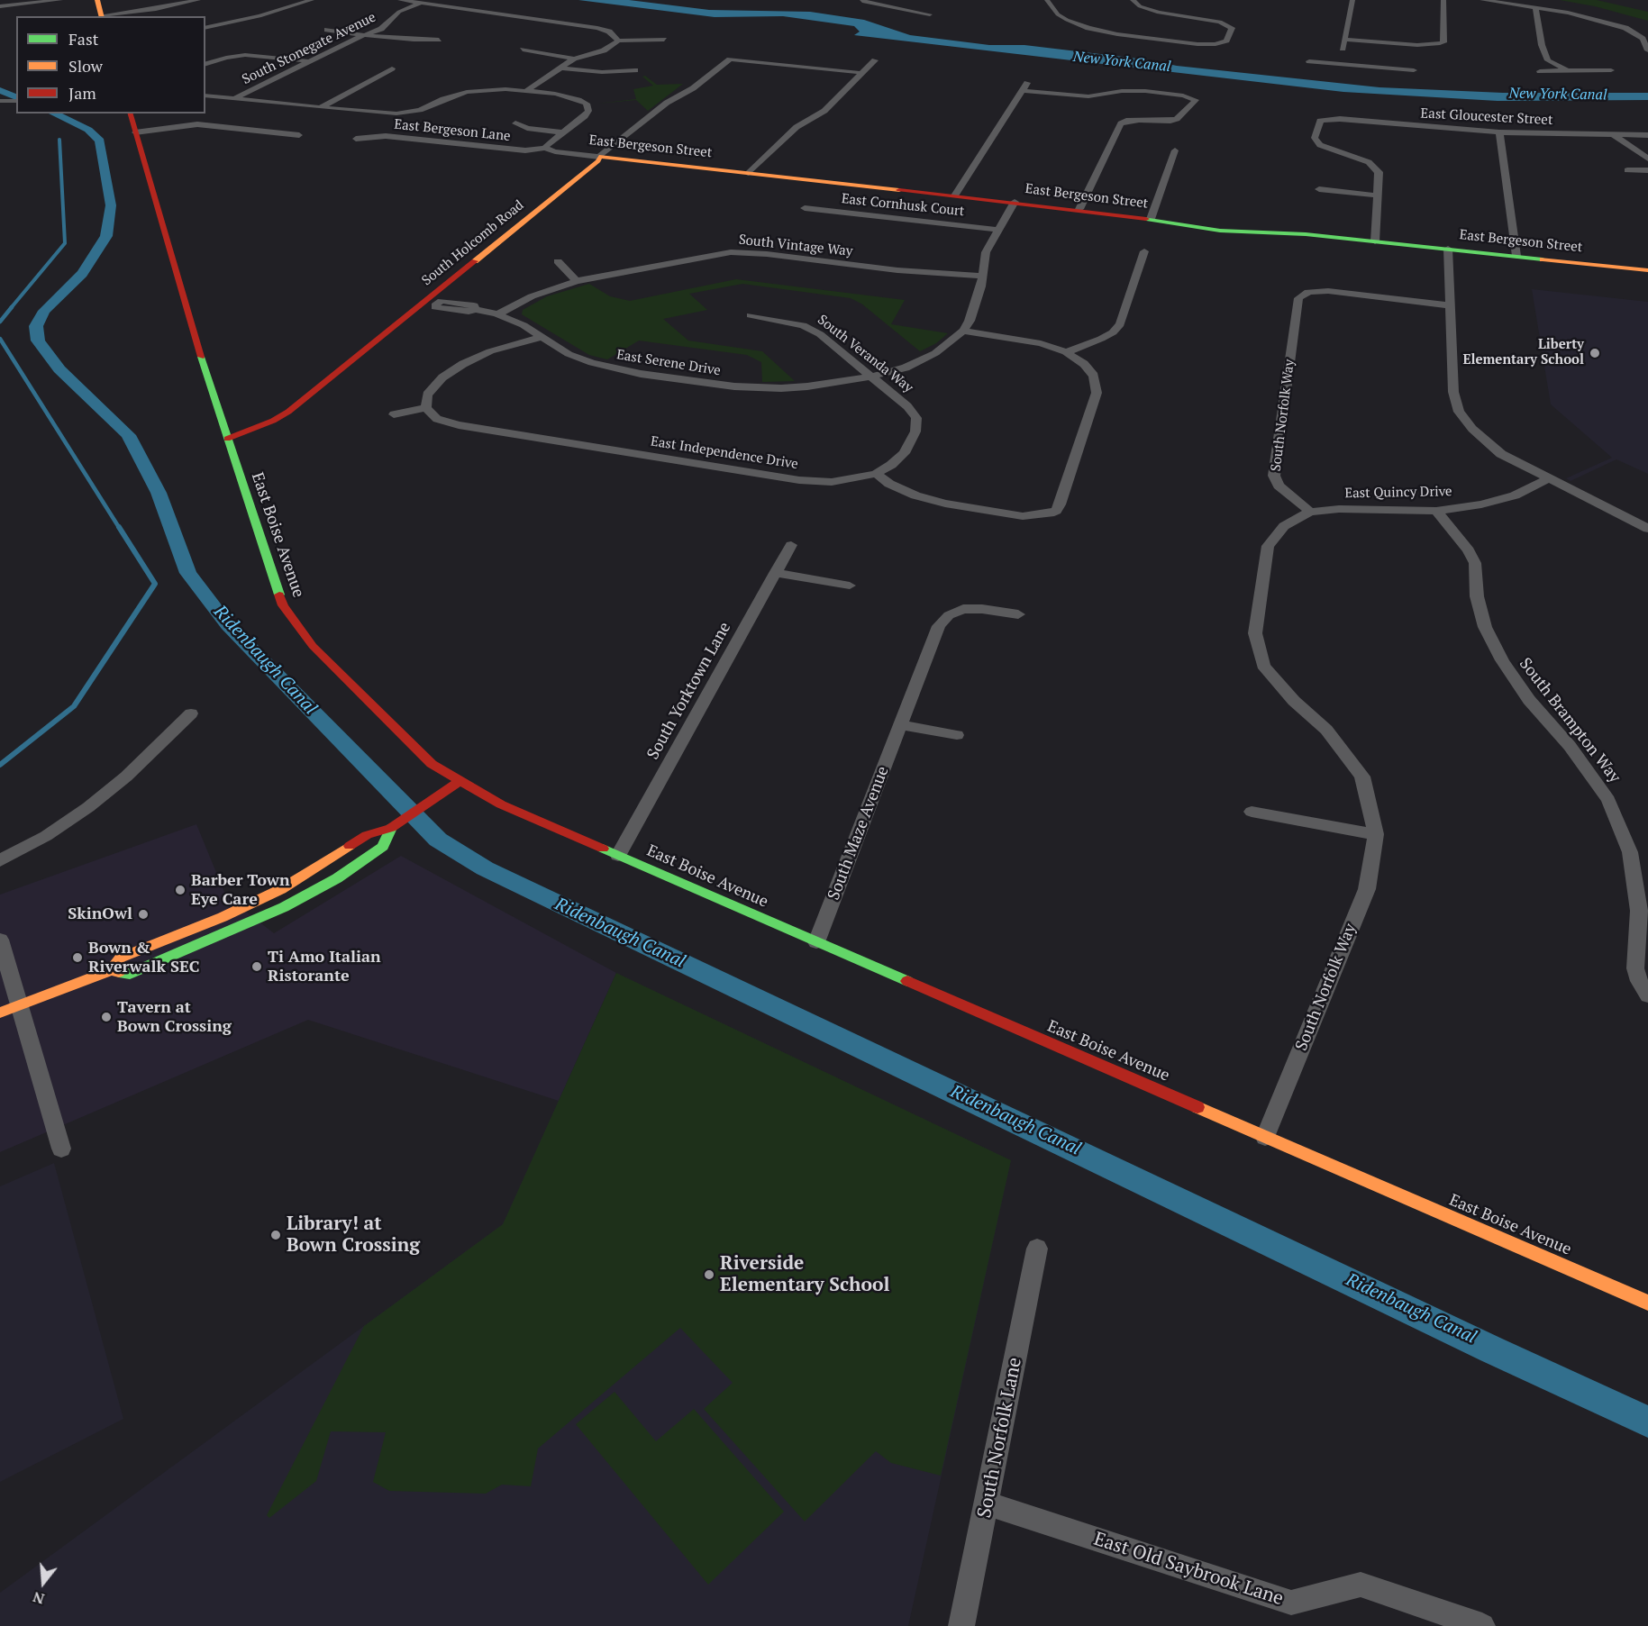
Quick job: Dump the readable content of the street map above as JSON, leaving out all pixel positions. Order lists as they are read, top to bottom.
{
  "streets": {
    "street": [
      "South Stonegate Avenue",
      "East Gloucester Street",
      "East Bergeson Lane",
      "East Bergeson Street",
      "East Cornhusk Court",
      "South Holcomb Road",
      "South Vintage Way",
      "South Veranda Way",
      "East Serene Drive",
      "South Norfolk Way",
      "East Independence Drive",
      "East Quincy Drive",
      "East Boise Avenue",
      "South Yorktown Lane",
      "South Brampton Way",
      "South Maze Avenue",
      "South Norfolk Lane",
      "East Old Saybrook Lane"
    ]
  },
  "crossings": [
    ["South Stonegate Avenue", "East Bergeson Street"],
    ["East Bergeson Lane", "East Bergeson Street"],
    ["East Bergeson Street", "South Holcomb Road"],
    ["South Holcomb Road", "East Serene Drive"],
    ["South Holcomb Road", "East Boise Avenue"],
    ["South Vintage Way", "East Serene Drive"],
    ["South Veranda Way", "East Serene Drive"],
    ["South Veranda Way", "East Independence Drive"],
    ["South Norfolk Way", "East Quincy Drive"],
    ["South Norfolk Way", "East Boise Avenue"],
    ["East Quincy Drive", "South Brampton Way"],
    ["East Boise Avenue", "South Yorktown Lane"],
    ["East Boise Avenue", "South Maze Avenue"],
    ["South Norfolk Lane", "East Old Saybrook Lane"]
  ],
  "water": ["New York Canal", "Ridenbaugh Canal"],
  "places": [
    "Liberty Elementary School",
    "Barber Town Eye Care",
    "SkinOwl",
    "Bown & Riverwalk SEC",
    "Ti Amo Italian Ristorante",
    "Tavern at Bown Crossing",
    "Library! at Bown Crossing",
    "Riverside Elementary School"
  ],
  "legend": ["Fast", "Slow", "Jam"],
  "north": "bottom"
}
